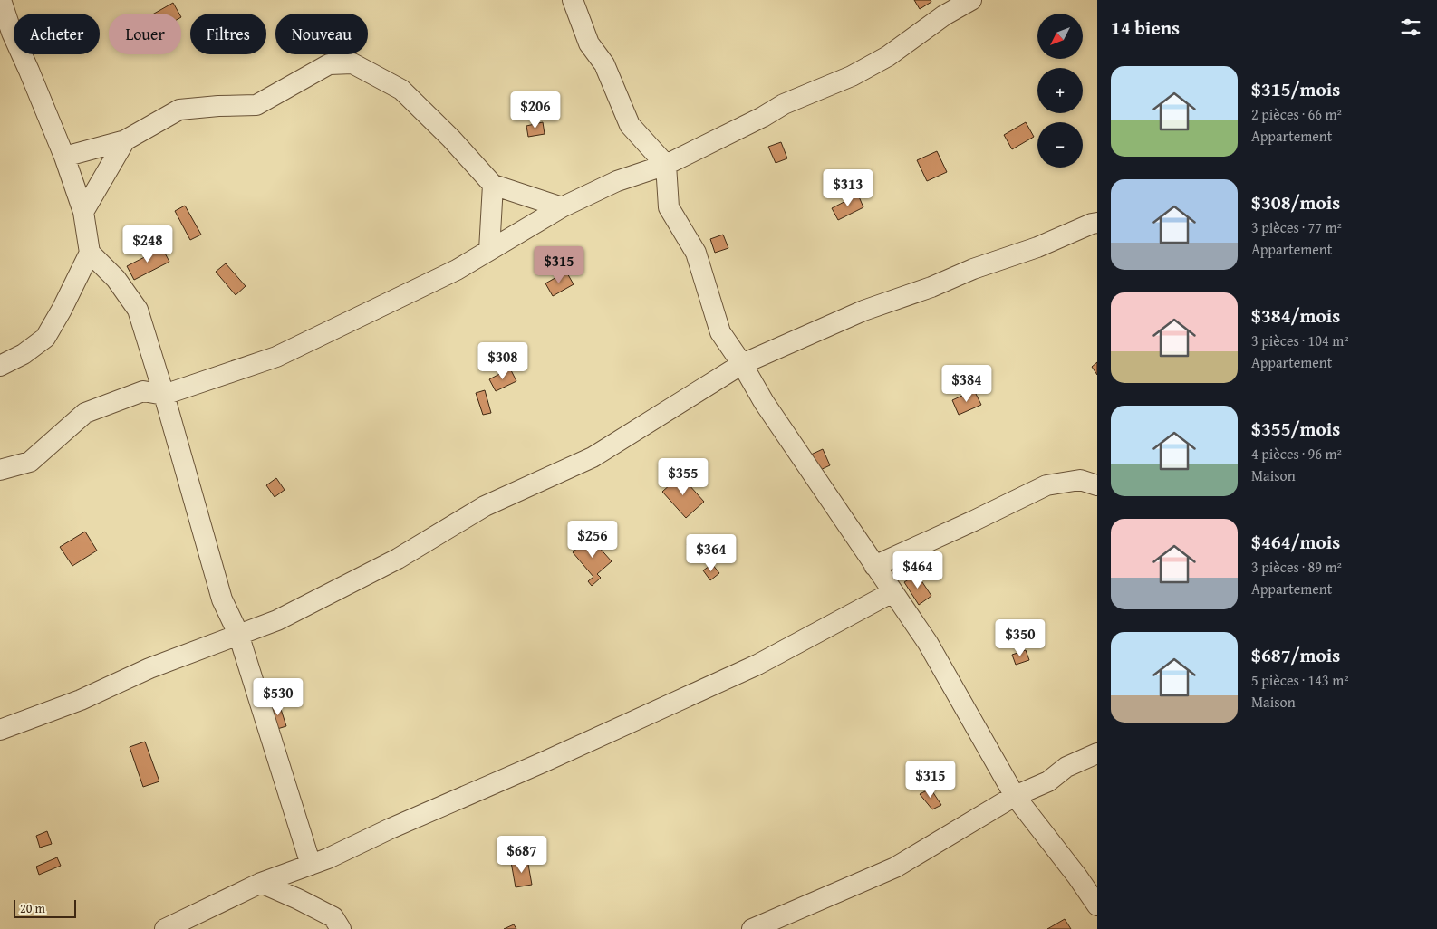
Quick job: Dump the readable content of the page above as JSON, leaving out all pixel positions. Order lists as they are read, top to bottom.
{
  "scale_bar": "20 m",
  "north": "bottom left",
  "page": {
    "heading": "14 biens",
    "map_buttons": ["+", "−"],
    "chip": [
      "Acheter",
      "Louer",
      "Filtres",
      "Nouveau"
    ],
    "list": [
      {
        "name": "$315/mois",
        "note": "2 pièces · 66 m² · Appartement"
      },
      {
        "name": "$308/mois",
        "note": "3 pièces · 77 m² · Appartement"
      },
      {
        "name": "$384/mois",
        "note": "3 pièces · 104 m² · Appartement"
      },
      {
        "name": "$355/mois",
        "note": "4 pièces · 96 m² · Maison"
      },
      {
        "name": "$464/mois",
        "note": "3 pièces · 89 m² · Appartement"
      },
      {
        "name": "$687/mois",
        "note": "5 pièces · 143 m² · Maison"
      }
    ],
    "price": [
      "$206",
      "$313",
      "$248",
      "$315",
      "$308",
      "$384",
      "$355",
      "$256",
      "$364",
      "$464",
      "$350",
      "$530",
      "$315",
      "$687"
    ],
    "scale": "20 m"
  }
}
